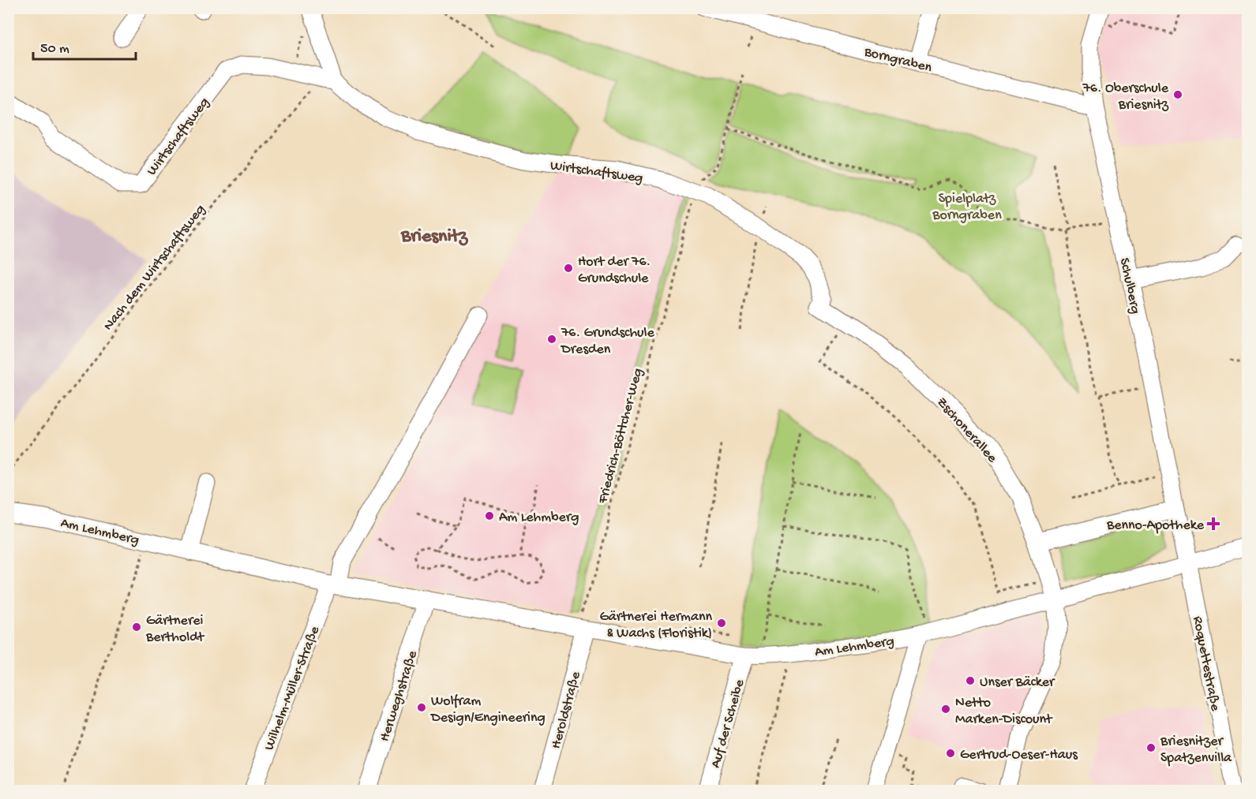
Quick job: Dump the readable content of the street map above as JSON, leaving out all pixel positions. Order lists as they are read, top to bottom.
{
  "streets": {
    "street": [
      "Borngraben",
      "Wirtschaftsweg",
      "Schulberg",
      "Zschonerallee",
      "Am Lehmberg",
      "Roquettestraße",
      "Wilhelm-Müller-Straße",
      "Herweghstraße",
      "Heroldstraße",
      "Auf der Scheibe"
    ],
    "path": ["Nach dem Wirtschaftsweg", "Friedrich-Böttcher-Weg"]
  },
  "crossings": [
    ["Borngraben", "Schulberg"],
    ["Wirtschaftsweg", "Nach dem Wirtschaftsweg"],
    ["Wirtschaftsweg", "Zschonerallee"],
    ["Wirtschaftsweg", "Friedrich-Böttcher-Weg"],
    ["Schulberg", "Am Lehmberg"],
    ["Schulberg", "Roquettestraße"],
    ["Zschonerallee", "Am Lehmberg"],
    ["Friedrich-Böttcher-Weg", "Am Lehmberg"],
    ["Friedrich-Böttcher-Weg", "Heroldstraße"],
    ["Am Lehmberg", "Roquettestraße"],
    ["Am Lehmberg", "Wilhelm-Müller-Straße"],
    ["Am Lehmberg", "Herweghstraße"],
    ["Am Lehmberg", "Heroldstraße"],
    ["Am Lehmberg", "Auf der Scheibe"]
  ],
  "districts": ["Briesnitz"],
  "parks": ["Spielplatz Borngraben"],
  "places": {
    "other": [
      "76. Oberschule Briesnitz",
      "Hort der 76. Grundschule",
      "76. Grundschule Dresden",
      "Am Lehmberg",
      "Gärtnerei Hermann & Wachs (Floristik)",
      "Gärtnerei Bertholdt",
      "Unser Bäcker",
      "Wolfram Design/Engineering",
      "Netto Marken-Discount",
      "Briesnitzer Spatzenvilla",
      "Gertrud-Oeser-Haus"
    ],
    "health": ["Benno-Apotheke"]
  },
  "scale_bar": "50 m"
}
